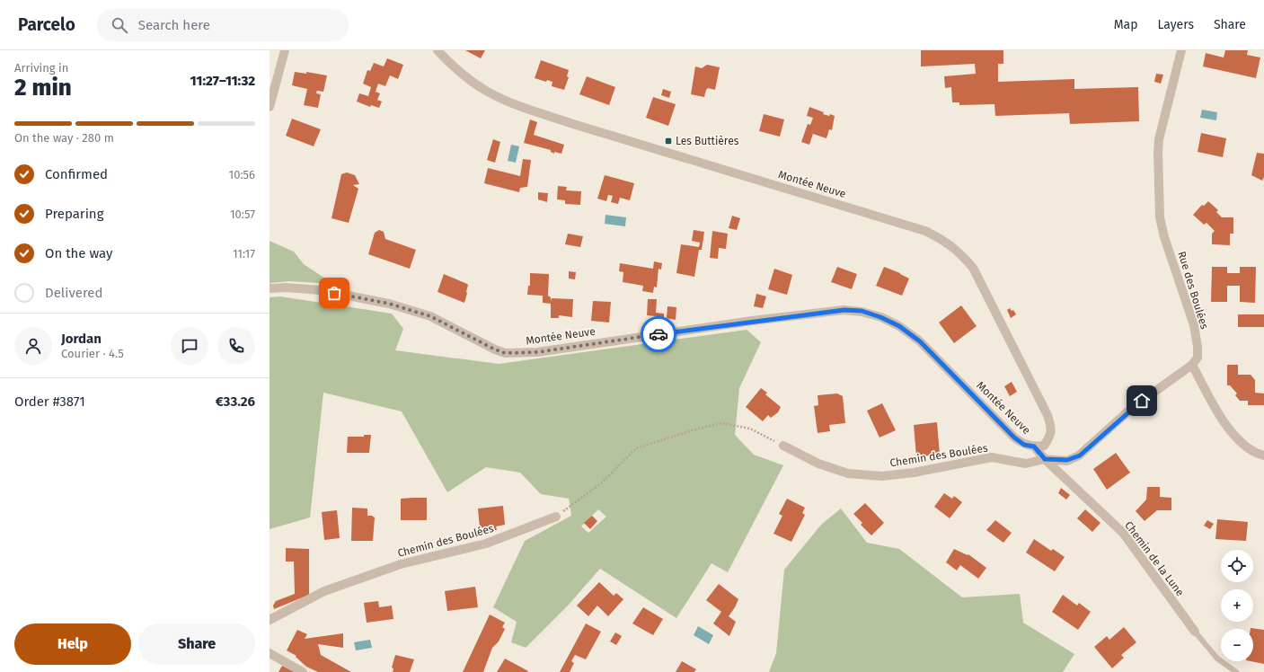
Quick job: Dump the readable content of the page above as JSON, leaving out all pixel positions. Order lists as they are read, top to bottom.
{
  "streets": {
    "street": [
      "Montée Neuve",
      "Rue des Boulées",
      "Chemin des Boulées",
      "Chemin de la Lune"
    ]
  },
  "crossings": [
    ["Chemin des Boulées", "Chemin de la Lune"]
  ],
  "places": {
    "transit": ["Les Buttières"]
  },
  "page": {
    "header": "Parcelo",
    "search": "Search here",
    "nav": ["Map", "Layers", "Share"],
    "heading": ["2 min", "Arriving in", "11:27–11:32"],
    "panel": [
      "Jordan",
      "Courier · 4.5",
      "Order #3871",
      "€33.26"
    ],
    "bar": "On the way · 280 m",
    "list": [
      ["Confirmed", "10:56"],
      ["Preparing", "10:57"],
      ["On the way", "11:17"],
      "Delivered"
    ],
    "map_buttons": ["+", "−"],
    "buttons": ["Help", "Share"]
  }
}
